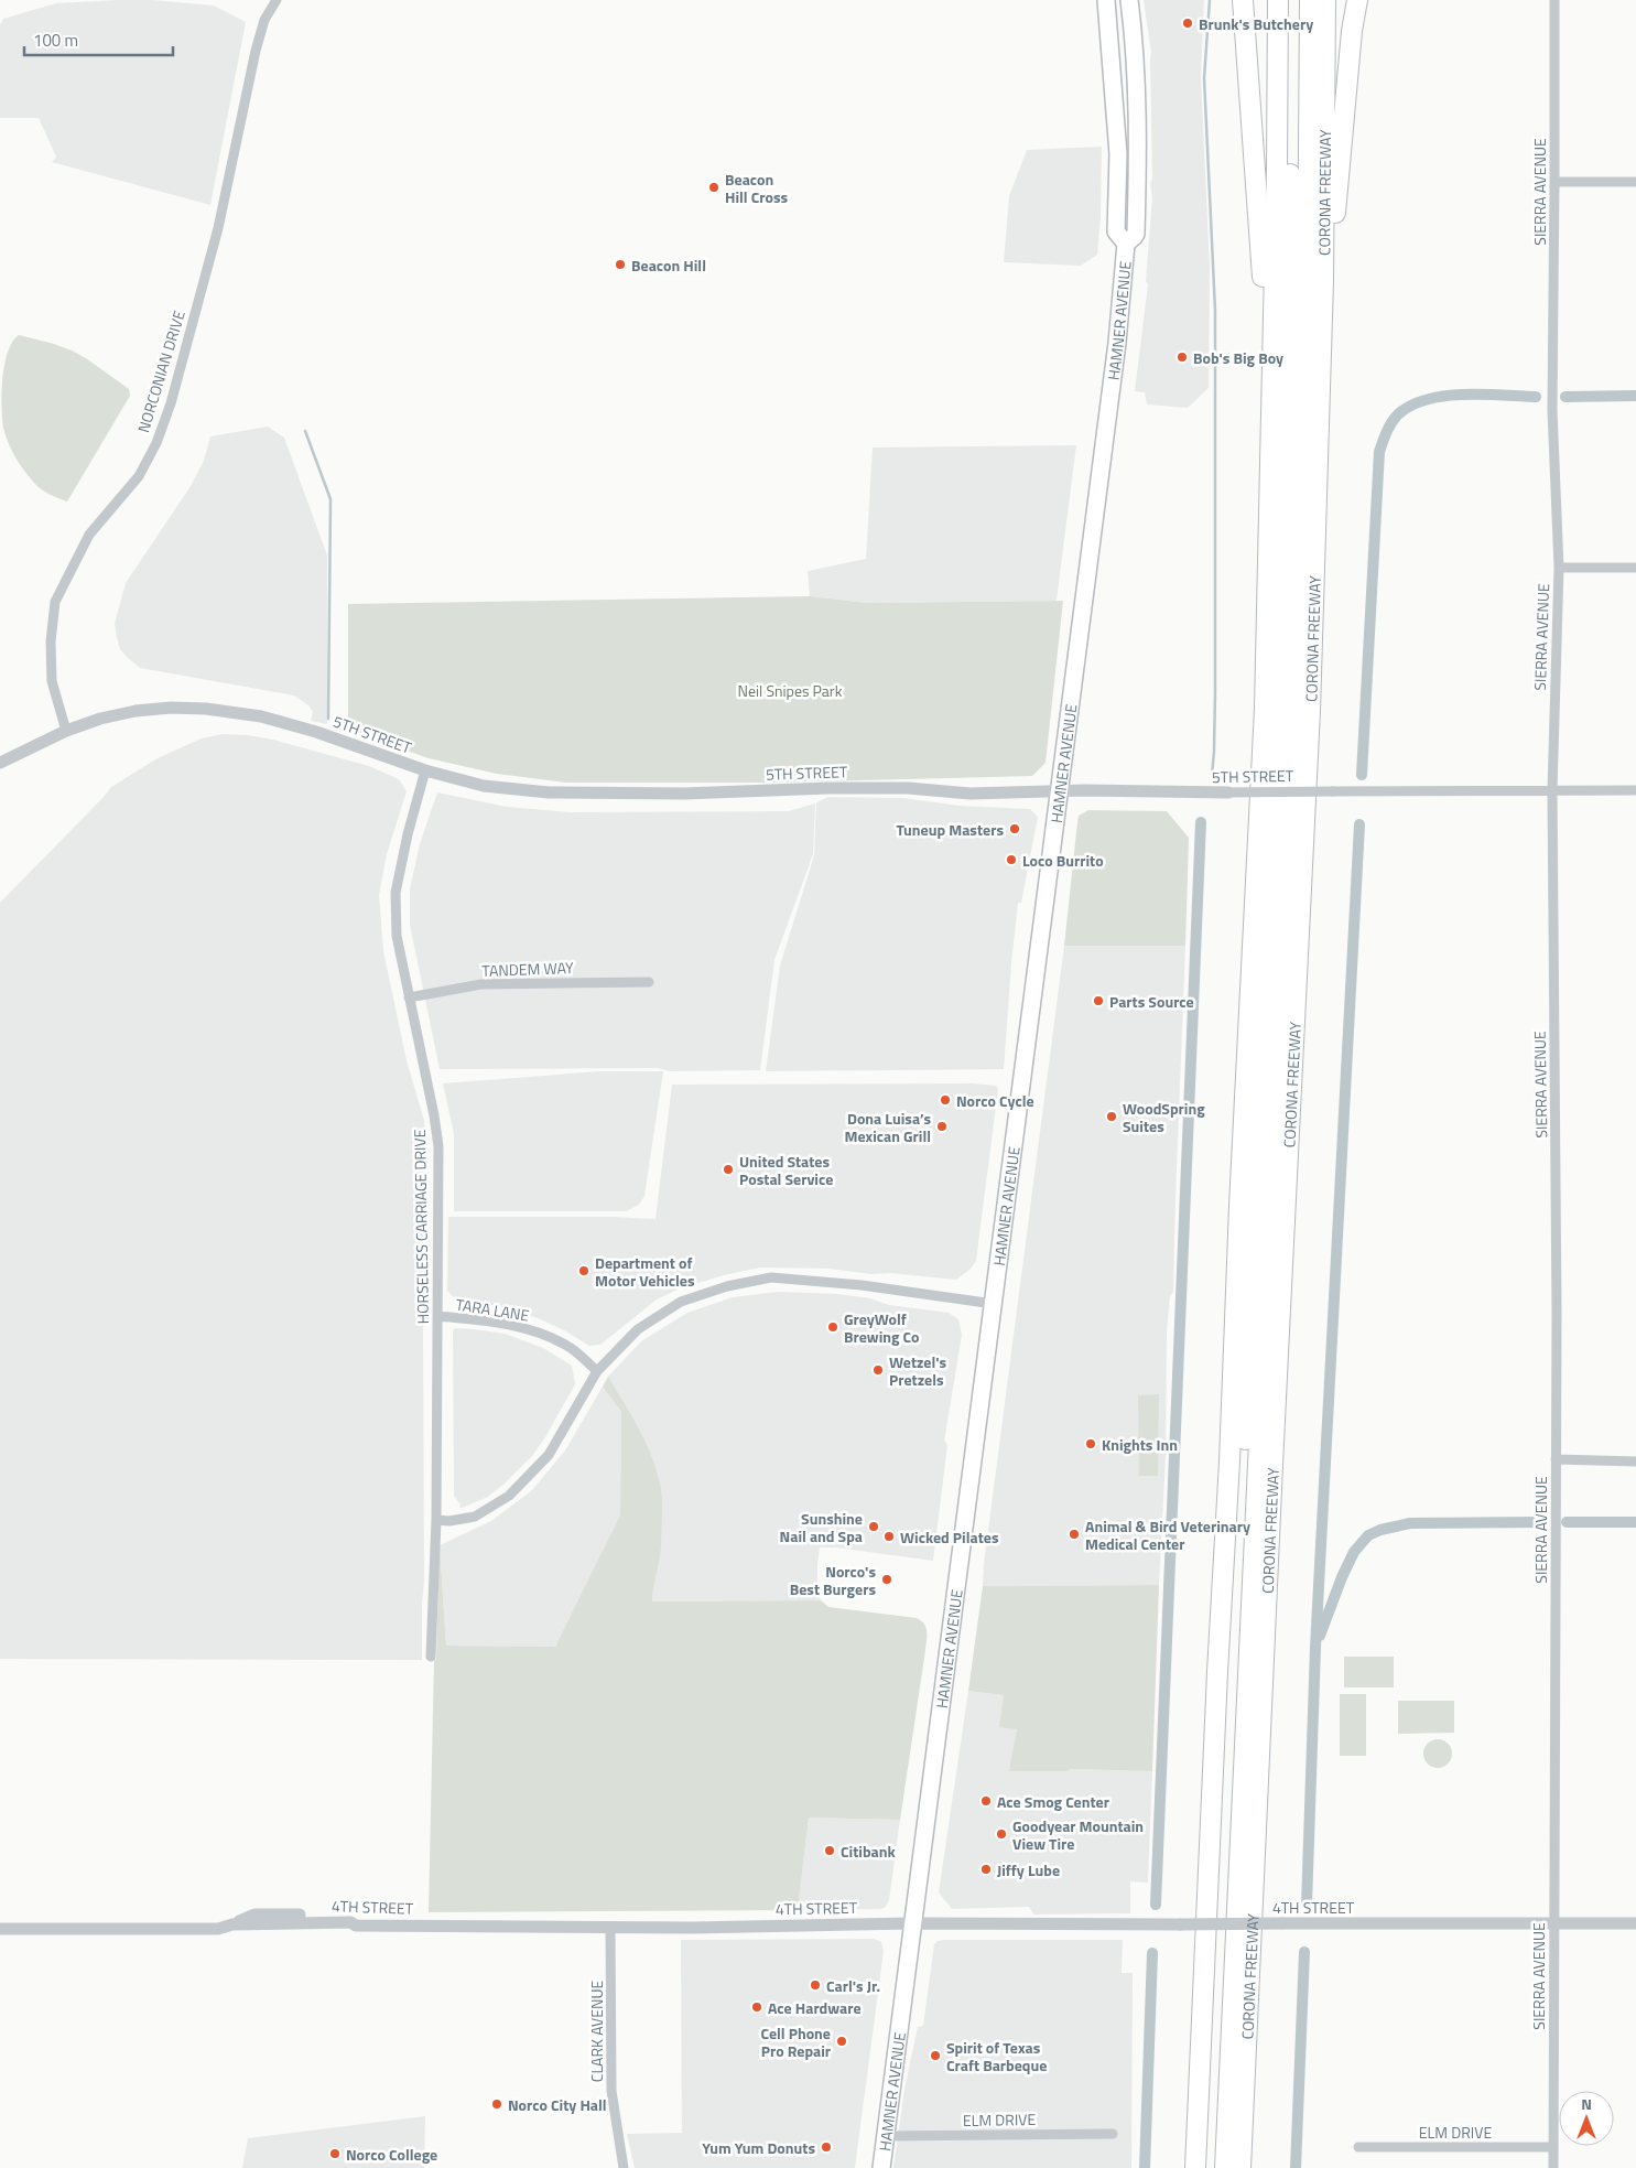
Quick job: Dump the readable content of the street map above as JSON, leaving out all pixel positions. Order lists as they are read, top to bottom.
{
  "streets": {
    "highway": ["CORONA FREEWAY"],
    "main road": ["HAMNER AVENUE"],
    "street": [
      "SIERRA AVENUE",
      "NORCONIAN DRIVE",
      "5TH STREET",
      "TANDEM WAY",
      "HORSELESS CARRIAGE DRIVE",
      "TARA LANE",
      "4TH STREET",
      "CLARK AVENUE",
      "ELM DRIVE"
    ]
  },
  "crossings": [
    ["SIERRA AVENUE", "5TH STREET"],
    ["SIERRA AVENUE", "4TH STREET"],
    ["SIERRA AVENUE", "ELM DRIVE"],
    ["HAMNER AVENUE", "5TH STREET"],
    ["HAMNER AVENUE", "4TH STREET"],
    ["HAMNER AVENUE", "ELM DRIVE"],
    ["NORCONIAN DRIVE", "5TH STREET"],
    ["5TH STREET", "HORSELESS CARRIAGE DRIVE"],
    ["TANDEM WAY", "HORSELESS CARRIAGE DRIVE"],
    ["HORSELESS CARRIAGE DRIVE", "TARA LANE"],
    ["4TH STREET", "CLARK AVENUE"]
  ],
  "parks": ["Neil Snipes Park"],
  "places": [
    "Brunk's Butchery",
    "Beacon Hill Cross",
    "Beacon Hill",
    "Bob's Big Boy",
    "Tuneup Masters",
    "Loco Burrito",
    "Parts Source",
    "Norco Cycle",
    "WoodSpring Suites",
    "Dona Luisa’s Mexican Grill",
    "United States Postal Service",
    "Department of Motor Vehicles",
    "GreyWolf Brewing Co",
    "Wetzel's Pretzels",
    "Knights Inn",
    "Sunshine Nail and Spa",
    "Animal & Bird Veterinary Medical Center",
    "Wicked Pilates",
    "Norco's Best Burgers",
    "Ace Smog Center",
    "Goodyear Mountain View Tire",
    "Citibank",
    "Jiffy Lube",
    "Carl's Jr.",
    "Ace Hardware",
    "Cell Phone Pro Repair",
    "Spirit of Texas Craft Barbeque",
    "Norco City Hall",
    "Yum Yum Donuts",
    "Norco College"
  ],
  "scale_bar": "100 m",
  "north": "top"
}
